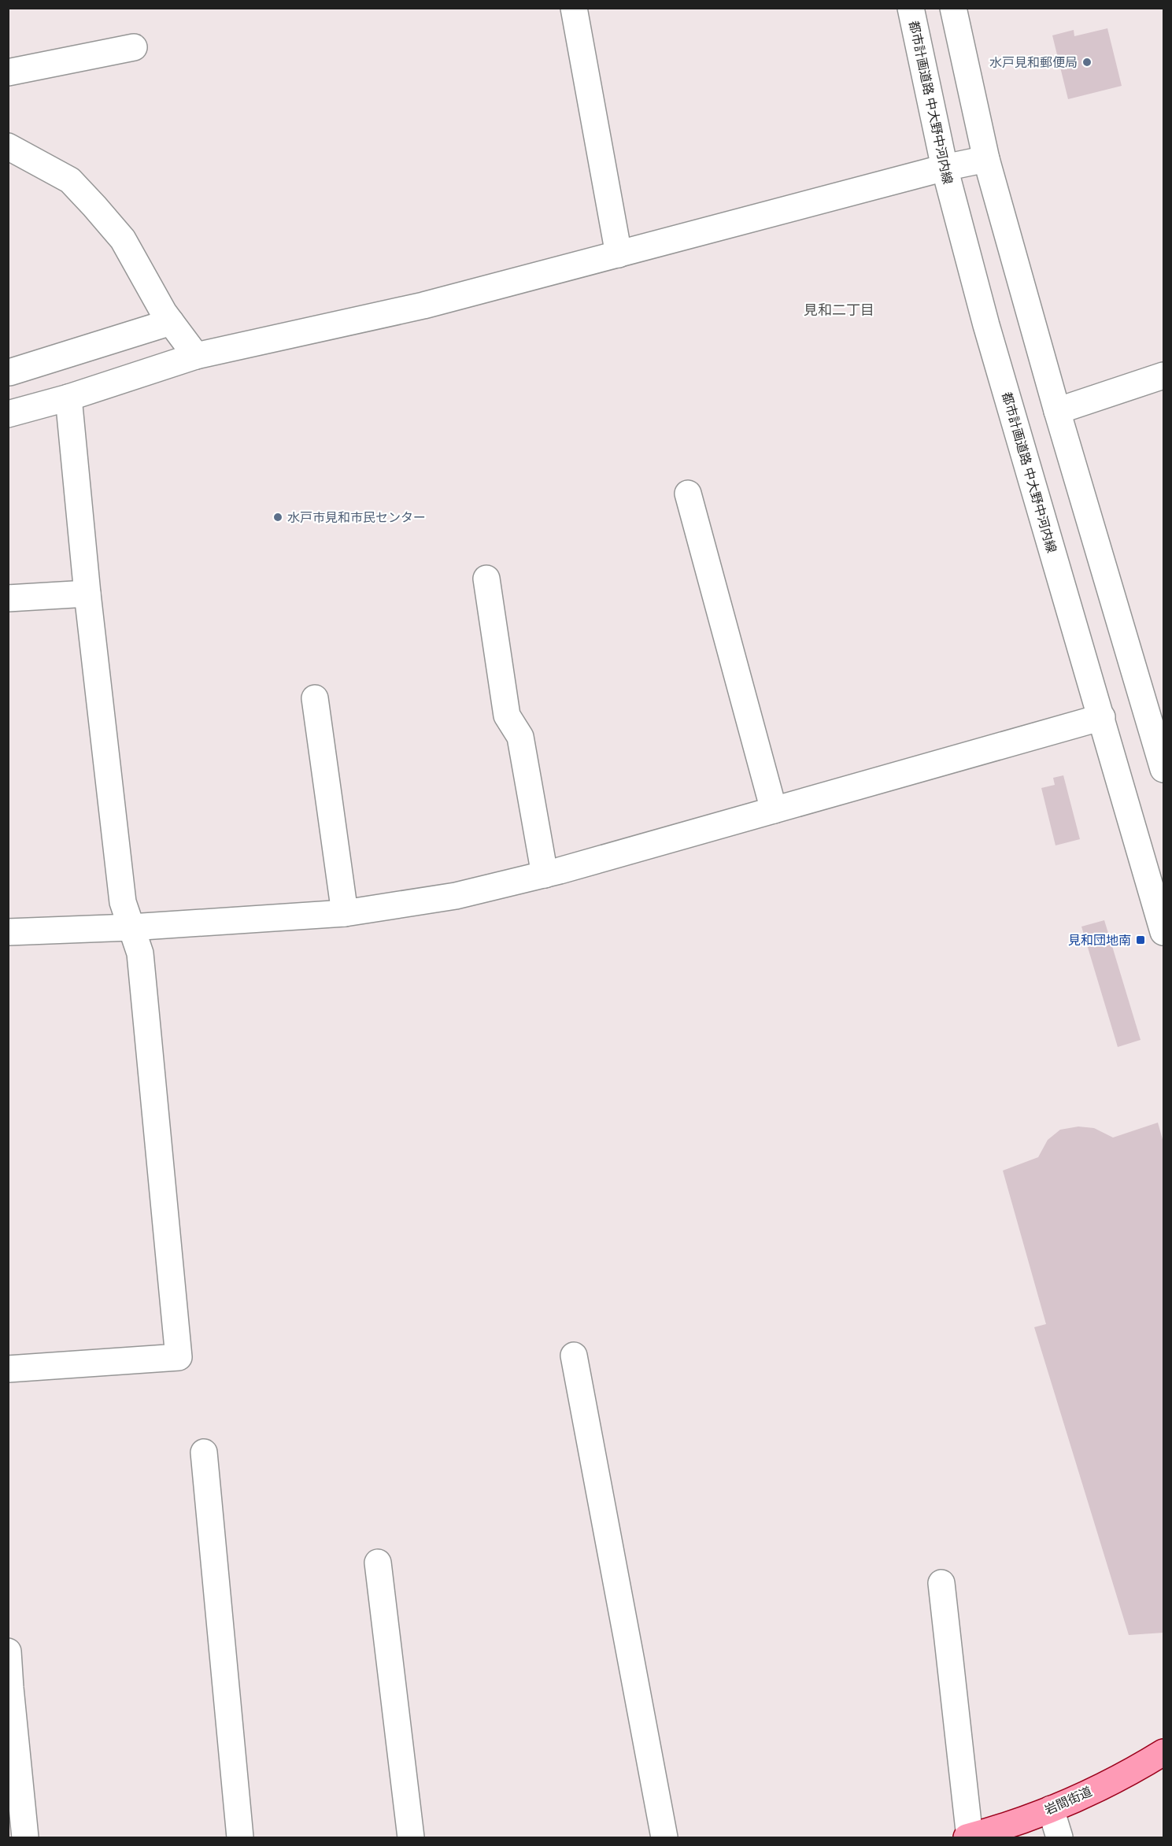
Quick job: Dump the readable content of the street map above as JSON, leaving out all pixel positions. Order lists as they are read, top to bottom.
{
  "streets": {
    "main road": ["岩間街道"],
    "street": ["都市計画道路 中大野中河内線"]
  },
  "districts": ["見和二丁目"],
  "places": {
    "other": ["水戸見和郵便局", "水戸市見和市民センター"],
    "transit": ["見和団地南"]
  }
}
